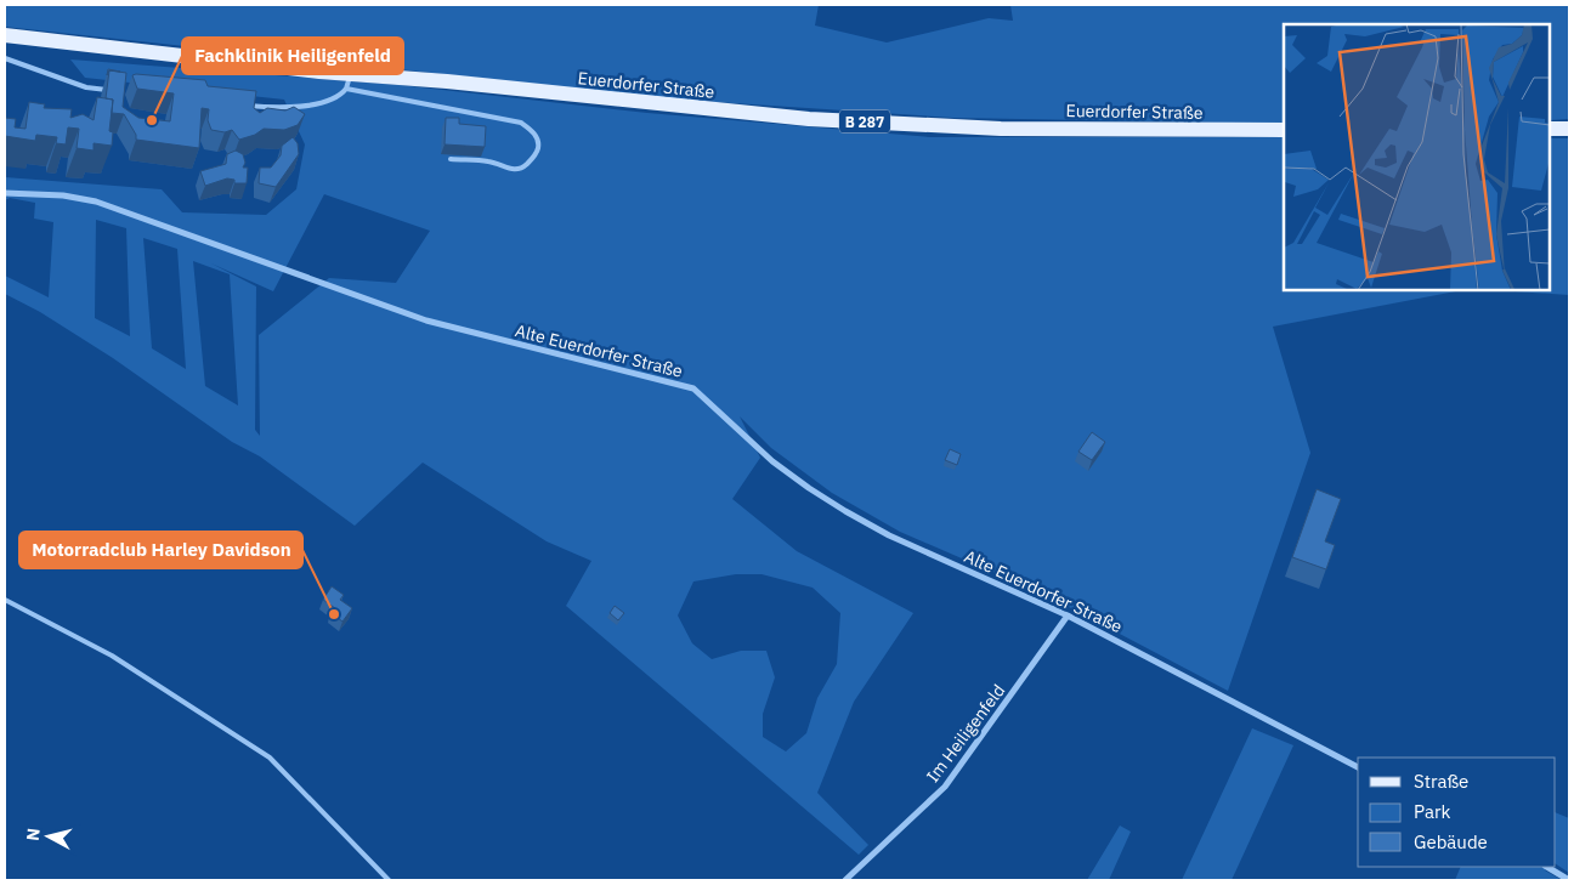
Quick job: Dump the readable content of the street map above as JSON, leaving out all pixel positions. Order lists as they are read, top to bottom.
{
  "streets": {
    "main road": ["Euerdorfer Straße", "B 287"],
    "street": ["Alte Euerdorfer Straße", "Im Heiligenfeld"]
  },
  "crossings": [
    ["Alte Euerdorfer Straße", "Im Heiligenfeld"]
  ],
  "places": ["Fachklinik Heiligenfeld", "Motorradclub Harley Davidson"],
  "legend": ["Straße", "Park", "Gebäude"],
  "north": "left"
}
